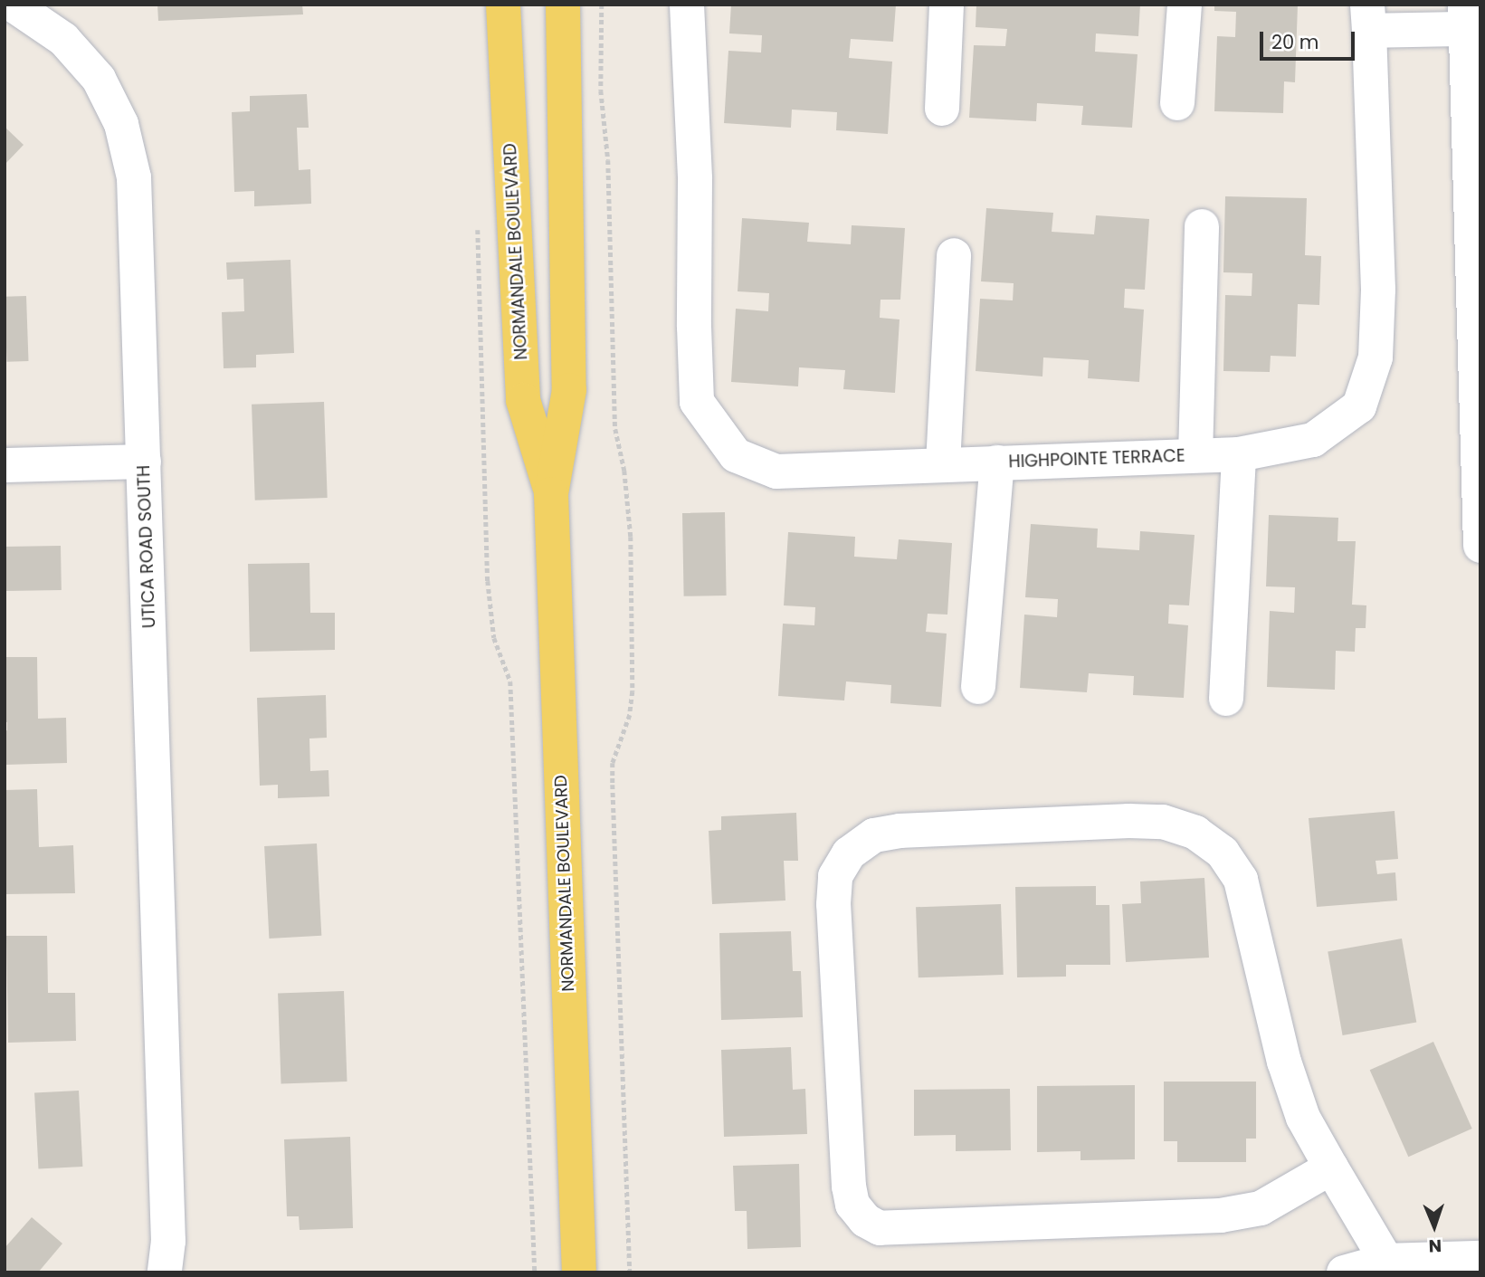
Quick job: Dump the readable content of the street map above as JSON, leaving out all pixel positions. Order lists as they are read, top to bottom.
{
  "streets": {
    "main road": ["NORMANDALE BOULEVARD"],
    "street": ["HIGHPOINTE TERRACE", "UTICA ROAD SOUTH"]
  },
  "scale_bar": "20 m",
  "north": "bottom"
}
